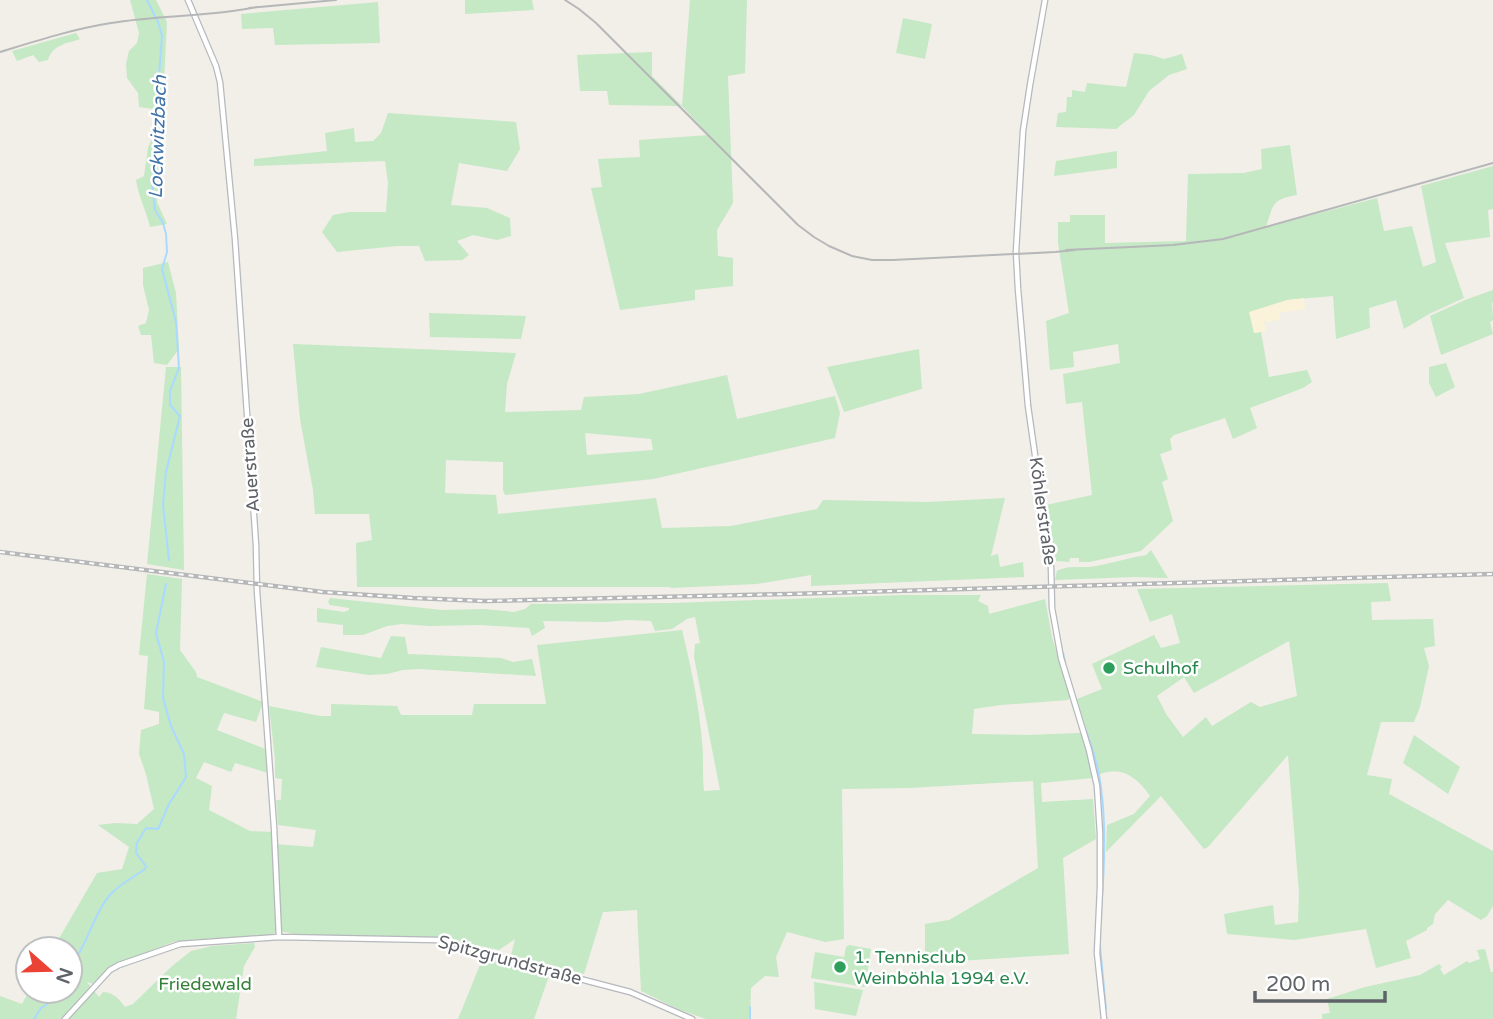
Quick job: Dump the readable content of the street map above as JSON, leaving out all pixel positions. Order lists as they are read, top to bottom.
{
  "streets": {
    "street": ["Auerstraße", "Köhlerstraße", "Spitzgrundstraße"]
  },
  "crossings": [
    ["Auerstraße", "Spitzgrundstraße"]
  ],
  "water": ["Lockwitzbach"],
  "parks": ["Friedewald"],
  "places": ["Schulhof", "1. Tennisclub Weinböhla 1994 e.V."],
  "scale_bar": "200 m",
  "north": "right"
}
